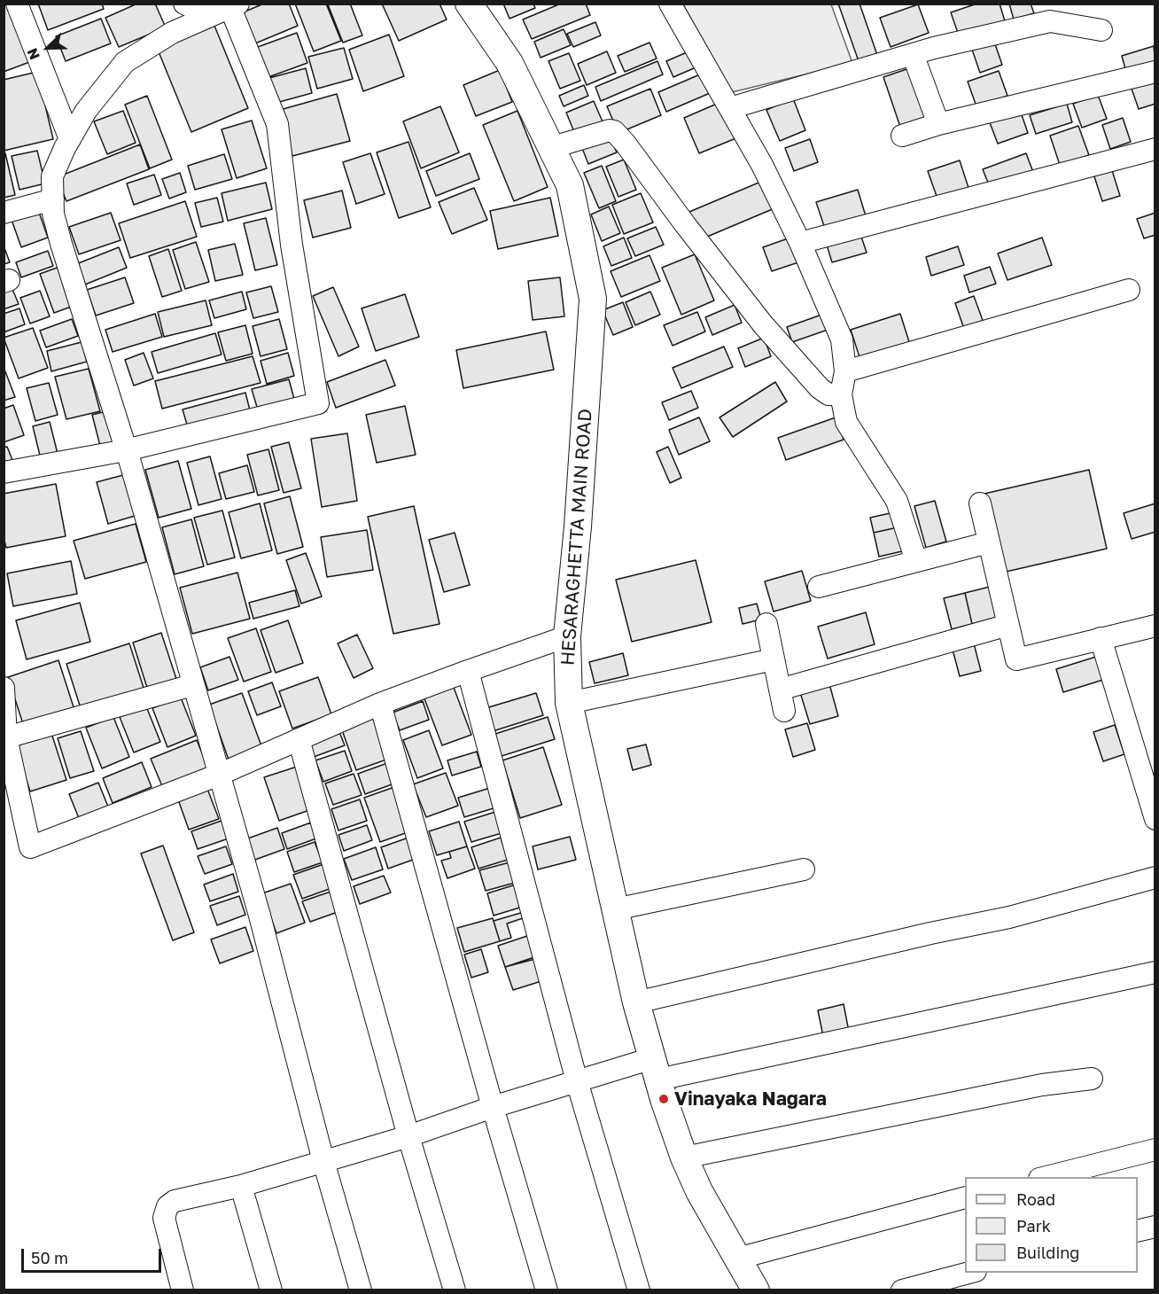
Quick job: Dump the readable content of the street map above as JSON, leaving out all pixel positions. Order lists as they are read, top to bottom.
{
  "streets": {
    "main road": ["HESARAGHETTA MAIN ROAD"]
  },
  "places": ["Vinayaka Nagara"],
  "legend": ["Road", "Park", "Building"],
  "scale_bar": "50 m",
  "north": "bottom left"
}
